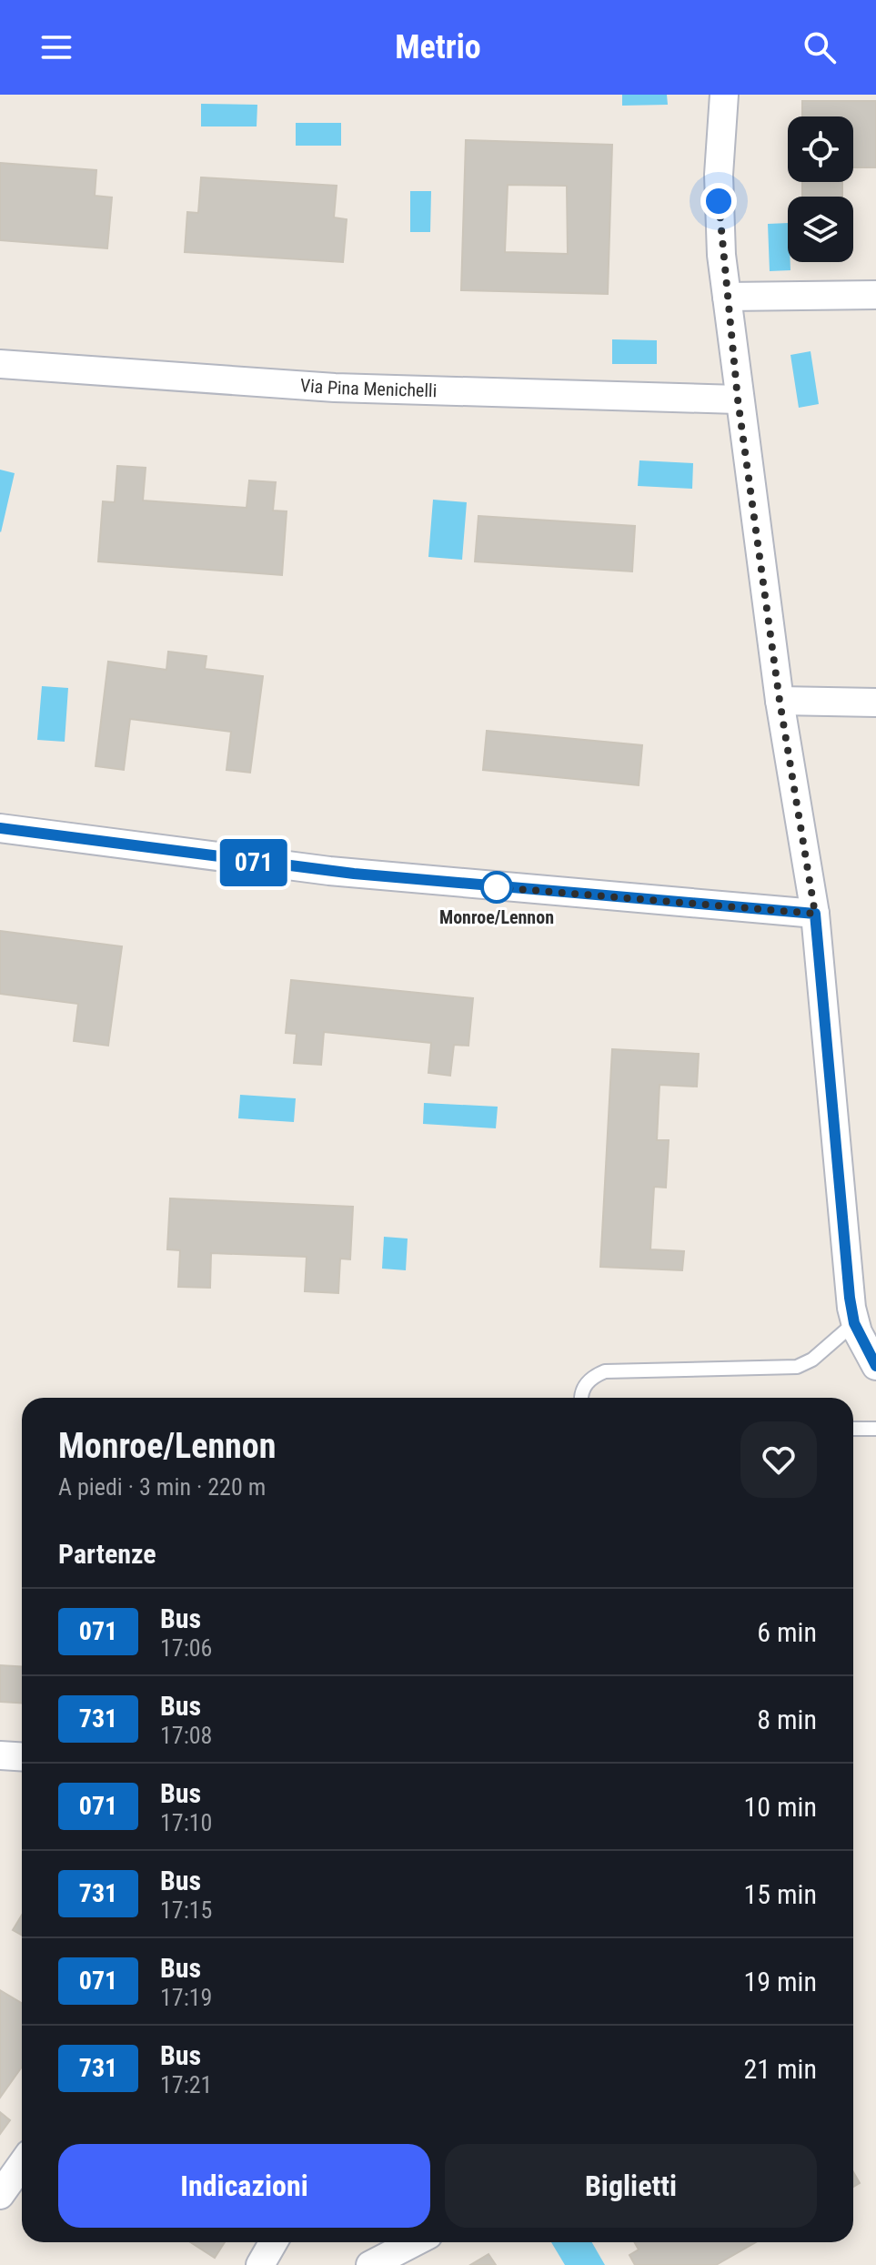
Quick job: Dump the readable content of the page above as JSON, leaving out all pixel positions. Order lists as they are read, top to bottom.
{
  "streets": {
    "street": ["Via Pina Menichelli"]
  },
  "places": ["Monroe/Lennon"],
  "lines": ["bus line 071"],
  "page": {
    "header": "Metrio",
    "on_map": "071",
    "heading": [
      ["Monroe/Lennon", "A piedi · 3 min · 220 m"],
      "Partenze"
    ],
    "list": [
      {
        "mark": "071",
        "name": "Bus",
        "note": "17:06",
        "value": "6 min"
      },
      {
        "mark": "731",
        "name": "Bus",
        "note": "17:08",
        "value": "8 min"
      },
      {
        "mark": "071",
        "name": "Bus",
        "note": "17:10",
        "value": "10 min"
      },
      {
        "mark": "731",
        "name": "Bus",
        "note": "17:15",
        "value": "15 min"
      },
      {
        "mark": "071",
        "name": "Bus",
        "note": "17:19",
        "value": "19 min"
      },
      {
        "mark": "731",
        "name": "Bus",
        "note": "17:21",
        "value": "21 min"
      }
    ],
    "buttons": ["Indicazioni", "Biglietti"]
  }
}
